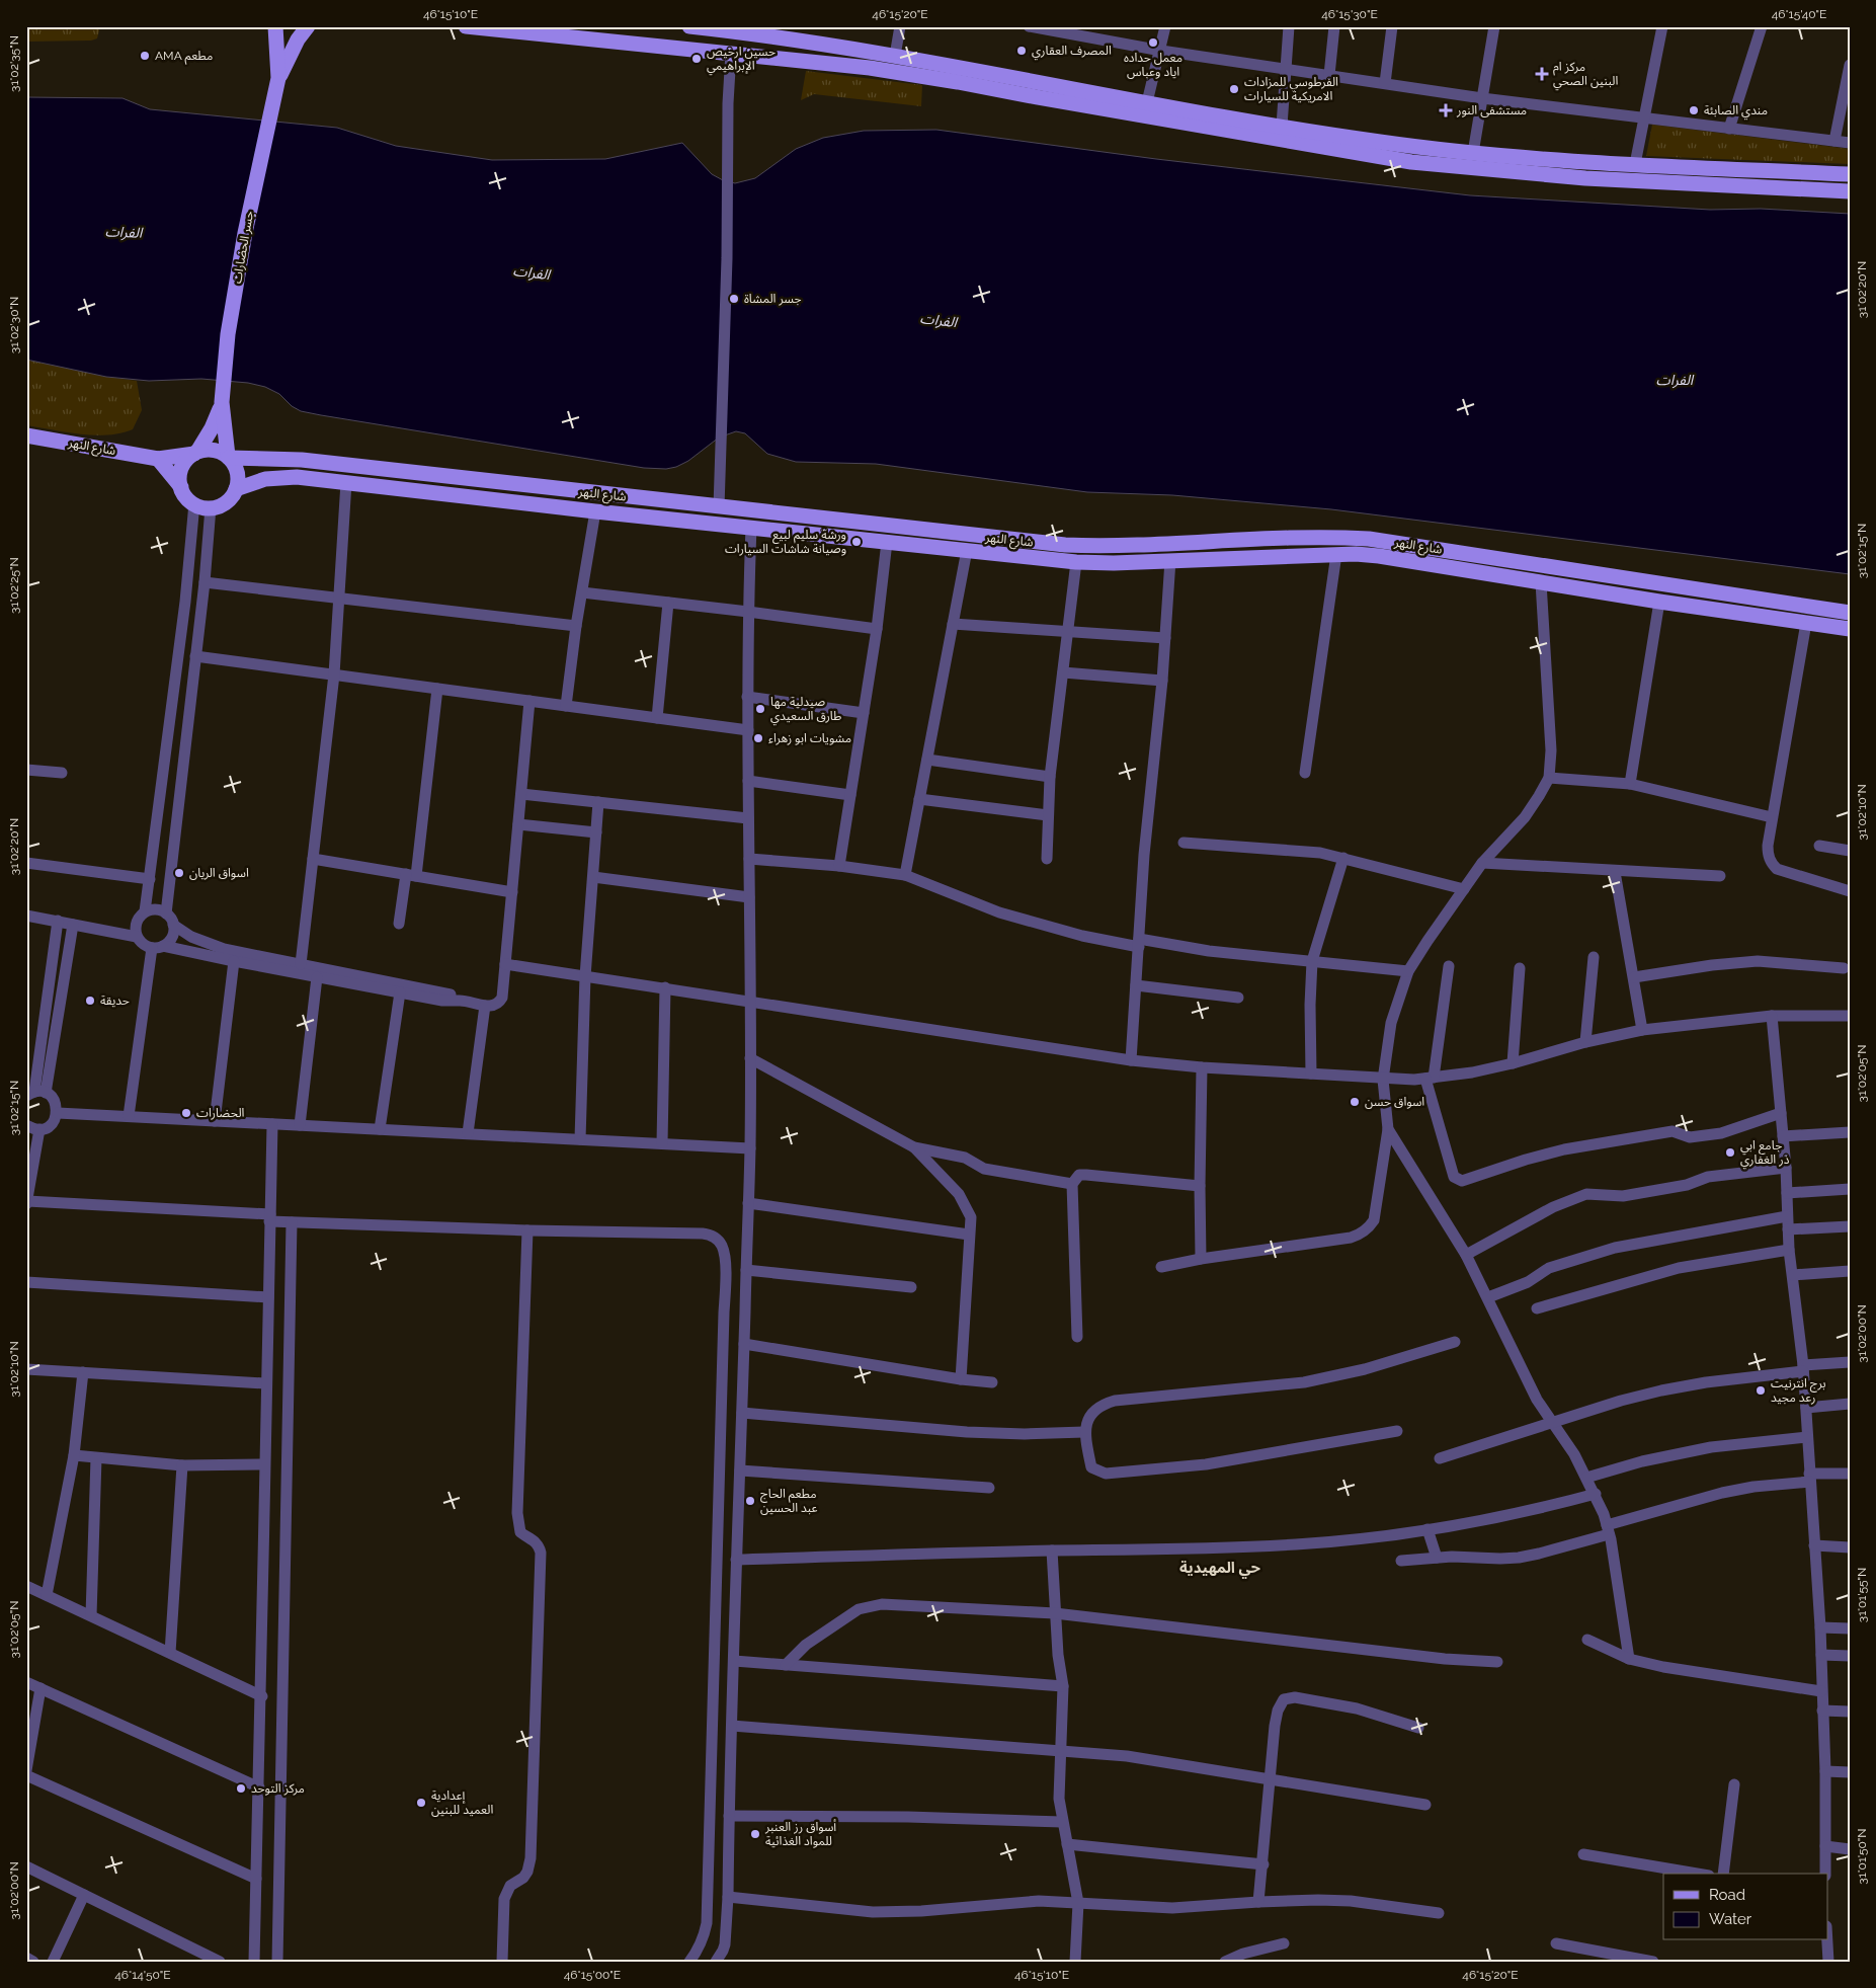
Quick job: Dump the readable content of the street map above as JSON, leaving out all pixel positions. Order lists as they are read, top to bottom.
{
  "streets": {
    "main road": ["جسر الحضارات", "شارع النهر"]
  },
  "districts": ["حي المهيدية"],
  "water": ["الفرات"],
  "places": {
    "other": [
      "معمل حداده اياد وعباس",
      "المصرف العقاري",
      "AMA مطعم",
      "حسين ارخيص الإبراهيمي",
      "الفرطوسي للمزادات الامريكية للسيارات",
      "مندي الصابئة",
      "جسر المشاة",
      "ورشة سليم لبيع وصيانة شاشات السيارات",
      "صيدلية مها طارق السعيدي",
      "مشويات ابو زهراء",
      "اسواق الريان",
      "حديقة",
      "اسواق حسن",
      "الحضارات",
      "جامع ابي ذر الغفاري",
      "برج انترنيت رعد مجيد",
      "مطعم الحاج عبد الحسين",
      "مركز التوحد",
      "إعدادية العميد للبنين",
      "أسواق رز العنبر للمواد الغذائية"
    ],
    "health": ["مركز ام البنين الصحي", "مستشفى النور"]
  },
  "legend": ["Road", "Water"],
  "coordinates": [
    "46°15'10\"E",
    "46°15'20\"E",
    "46°15'30\"E",
    "46°15'40\"E",
    "31°02'35\"N",
    "31°02'20\"N",
    "31°02'30\"N",
    "31°02'15\"N",
    "31°02'25\"N",
    "31°02'10\"N",
    "31°02'05\"N",
    "31°02'00\"N",
    "31°01'55\"N",
    "31°01'50\"N",
    "46°14'50\"E",
    "46°15'00\"E"
  ]
}
